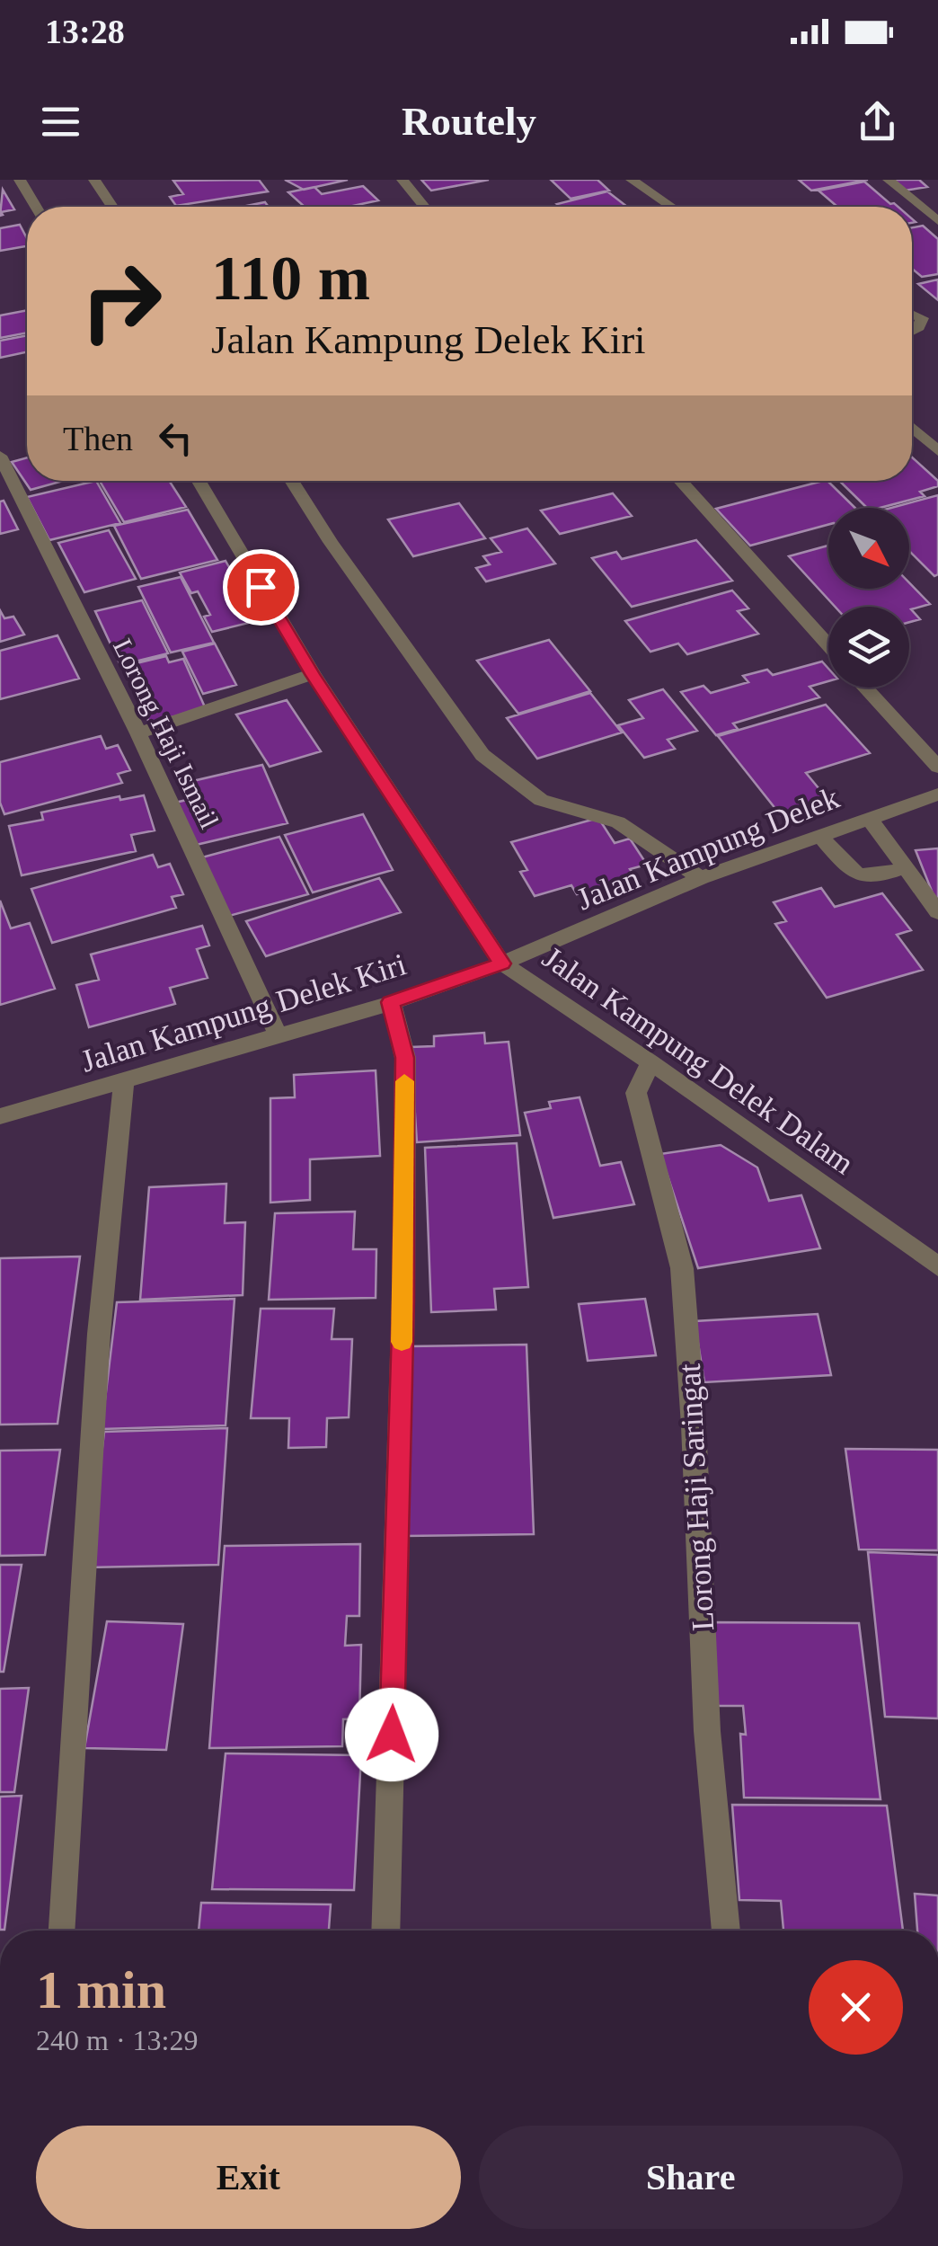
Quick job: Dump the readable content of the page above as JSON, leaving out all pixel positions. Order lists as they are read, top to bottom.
{
  "streets": {
    "street": [
      "Lorong Haji Ismail",
      "Jalan Kampung Delek",
      "Jalan Kampung Delek Kiri",
      "Jalan Kampung Delek Dalam",
      "Lorong Haji Saringat"
    ]
  },
  "crossings": [
    ["Lorong Haji Ismail", "Jalan Kampung Delek Kiri"],
    ["Jalan Kampung Delek", "Jalan Kampung Delek Kiri"],
    ["Jalan Kampung Delek", "Jalan Kampung Delek Dalam"],
    ["Jalan Kampung Delek Kiri", "Jalan Kampung Delek Dalam"],
    ["Jalan Kampung Delek Dalam", "Lorong Haji Saringat"]
  ],
  "north": "bottom right",
  "page": {
    "status": "13:28",
    "header": "Routely",
    "turn": ["110 m", "Jalan Kampung Delek Kiri"],
    "then": "Then",
    "heading": ["1 min", "240 m · 13:29"],
    "buttons": ["Exit", "Share"]
  }
}
